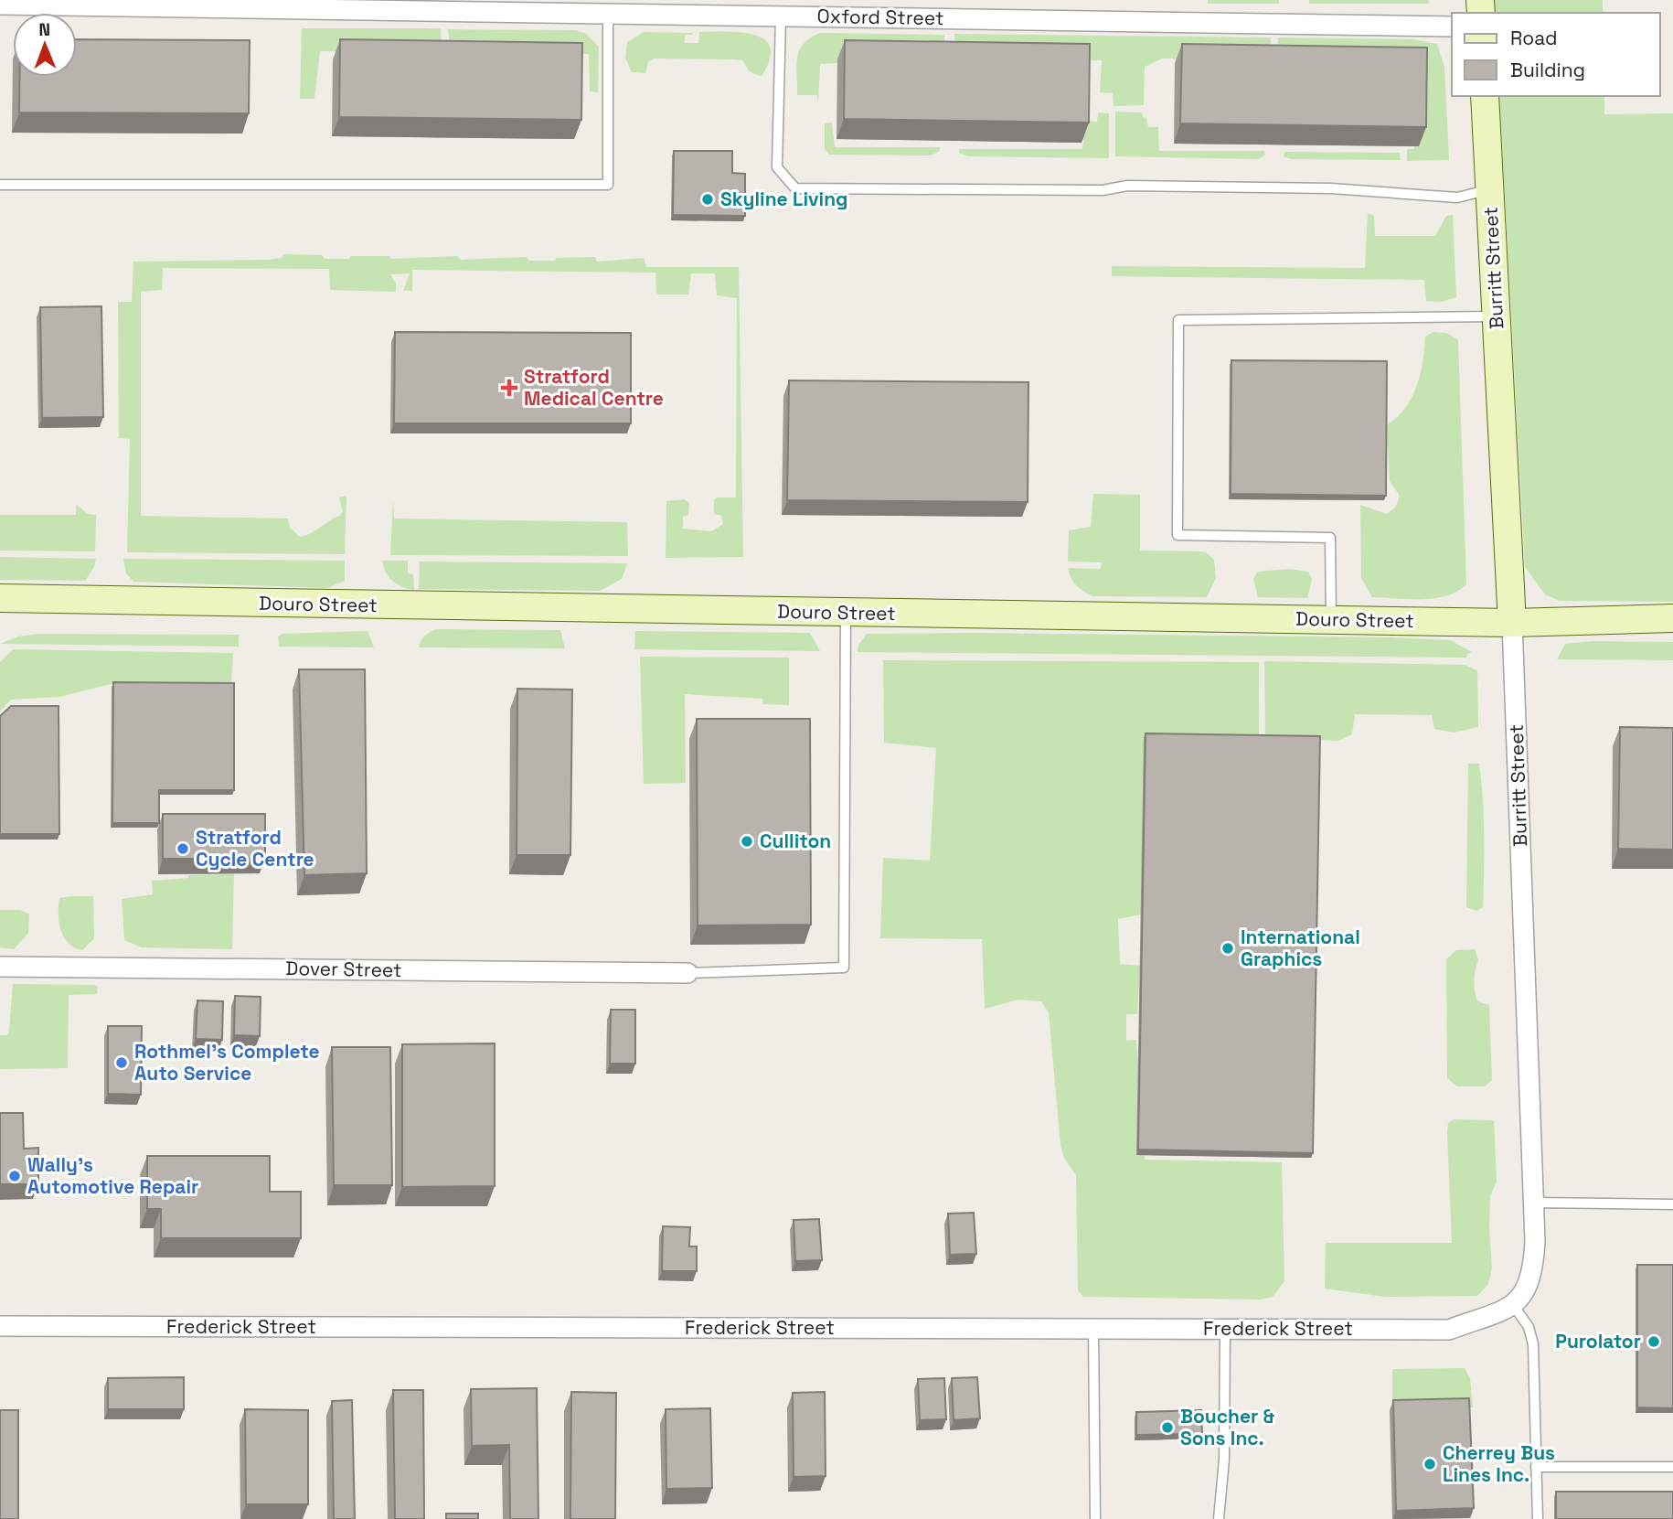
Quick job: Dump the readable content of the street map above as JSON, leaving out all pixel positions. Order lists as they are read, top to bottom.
{
  "streets": {
    "street": [
      "Oxford Street",
      "Burritt Street",
      "Douro Street",
      "Dover Street",
      "Frederick Street"
    ]
  },
  "crossings": [
    ["Burritt Street", "Douro Street"],
    ["Burritt Street", "Frederick Street"]
  ],
  "places": {
    "other": [
      "Skyline Living",
      "Culliton",
      "Stratford Cycle Centre",
      "International Graphics",
      "Rothmel's Complete Auto Service",
      "Wally's Automotive Repair",
      "Purolator",
      "Boucher & Sons Inc.",
      "Cherrey Bus Lines Inc."
    ],
    "health": ["Stratford Medical Centre"]
  },
  "legend": ["Road", "Building"],
  "north": "top"
}
